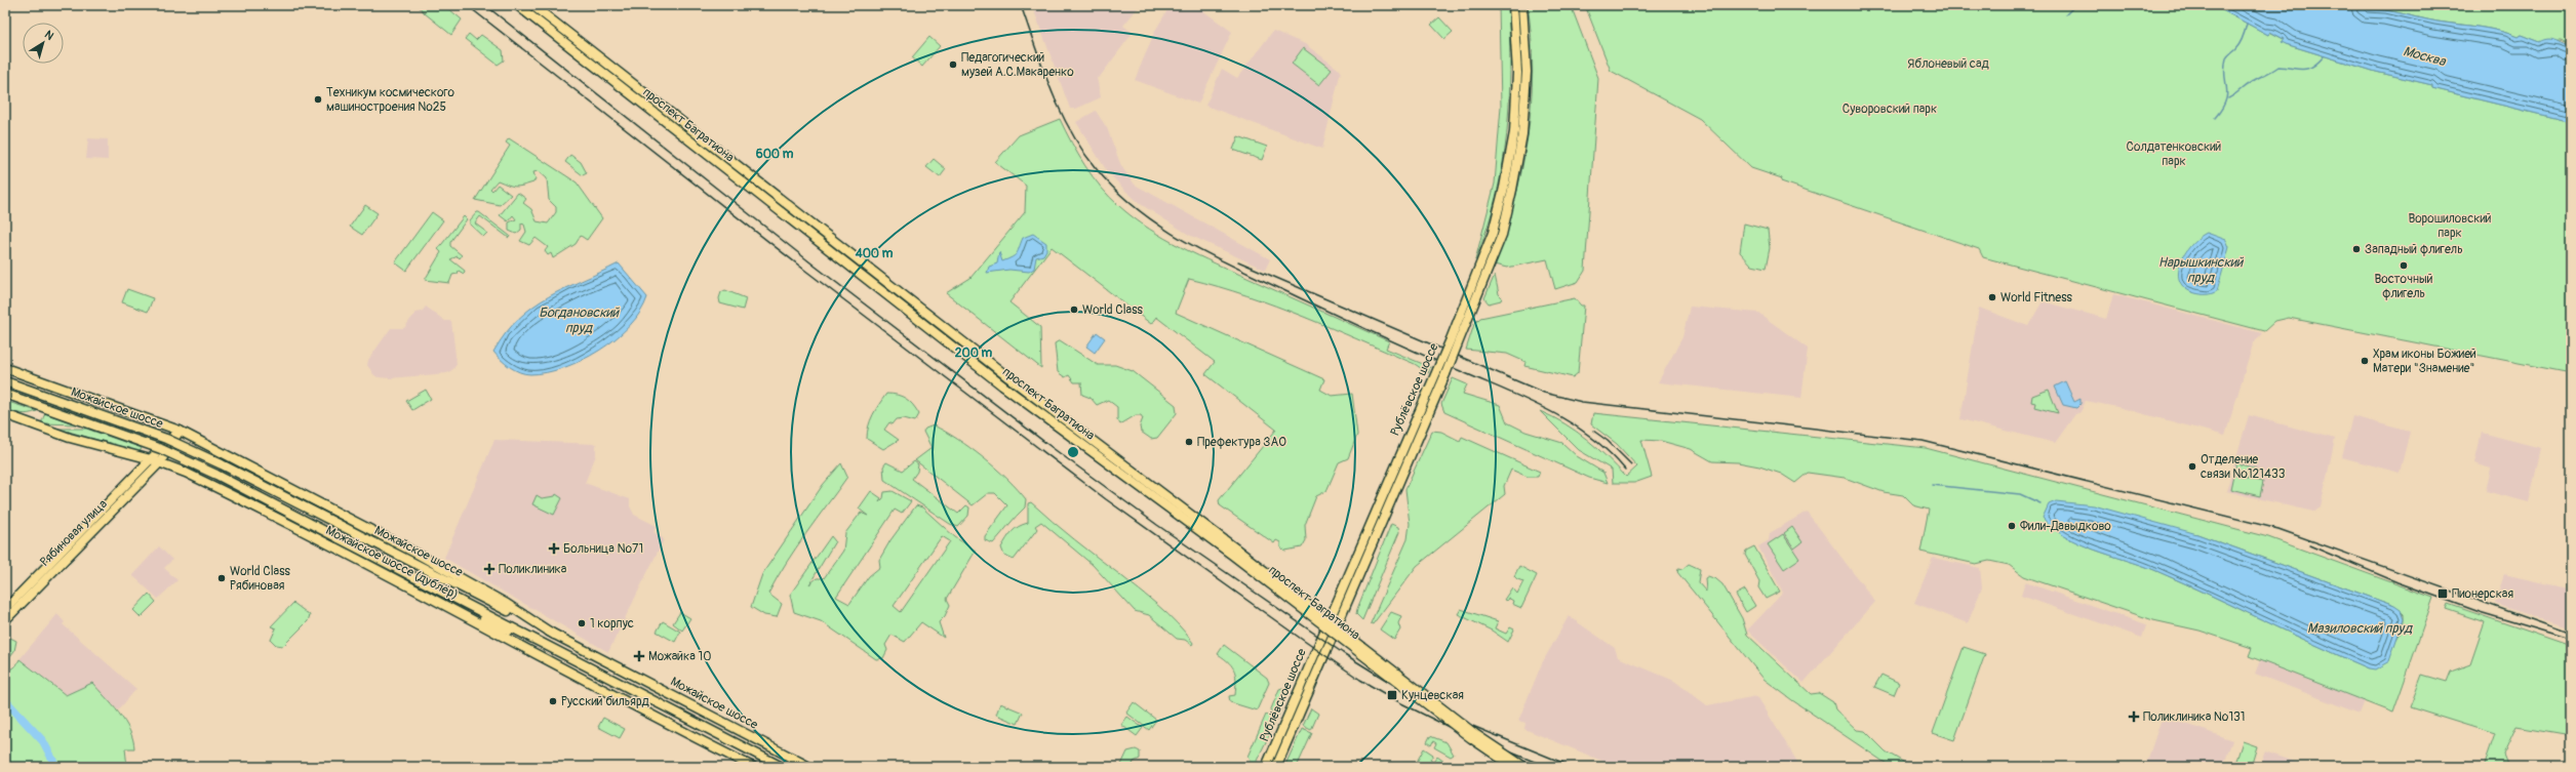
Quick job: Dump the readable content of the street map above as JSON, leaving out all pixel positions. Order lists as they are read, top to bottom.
{
  "streets": {
    "main road": [
      "проспект Багратиона",
      "Рублёвское шоссе",
      "Можайское шоссе",
      "Рябиновая улица",
      "Можайское шоссе (дублёр)"
    ]
  },
  "crossings": [
    ["Можайское шоссе", "Можайское шоссе (дублёр)"],
    ["Рябиновая улица", "Можайское шоссе (дублёр)"]
  ],
  "water": [
    "Москва",
    "Нарышкинский пруд",
    "Богдановский пруд",
    "Мазиловский пруд"
  ],
  "parks": [
    "Яблоневый сад",
    "Суворовский парк",
    "Солдатенковский парк",
    "Ворошиловский парк"
  ],
  "places": {
    "other": [
      "Педагогический музей А.С.Макаренко",
      "Техникум космического машиностроения №25",
      "Западный флигель",
      "Восточный флигель",
      "World Fitness",
      "World Class",
      "Храм иконы Божией Матери \"Знамение\"",
      "Префектура ЗАО",
      "Отделение связи №121433",
      "Фили-Давыдково",
      "World Class Рябиновая",
      "1 корпус",
      "Русский бильярд"
    ],
    "health": [
      "Больница №71",
      "Поликлиника",
      "Можайка 10",
      "Поликлиника №131"
    ],
    "transit": ["Пионерская", "Кунцевская"]
  },
  "north": "top right",
  "rings": ["600 m", "400 m", "200 m"]
}
